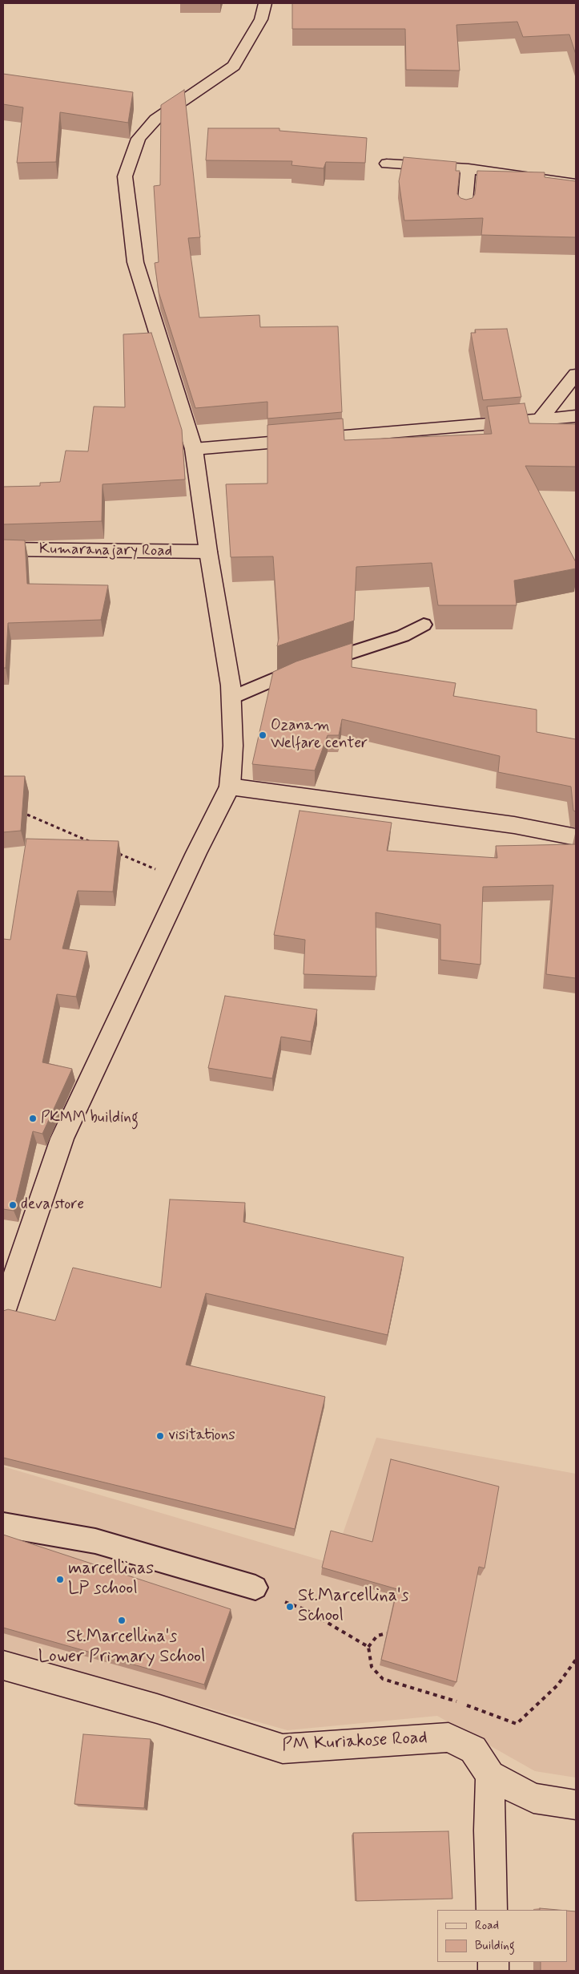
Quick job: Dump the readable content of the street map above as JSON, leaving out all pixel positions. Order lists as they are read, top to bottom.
{
  "streets": {
    "street": ["Kumaranajary Road", "PM Kuriakose Road"]
  },
  "places": [
    "Ozanam Welfare center",
    "PKMM building",
    "deva store",
    "visitations",
    "marcellinas LP school",
    "St.Marcellina's School",
    "St.Marcellina's Lower Primary School"
  ],
  "legend": ["Road", "Building"]
}
